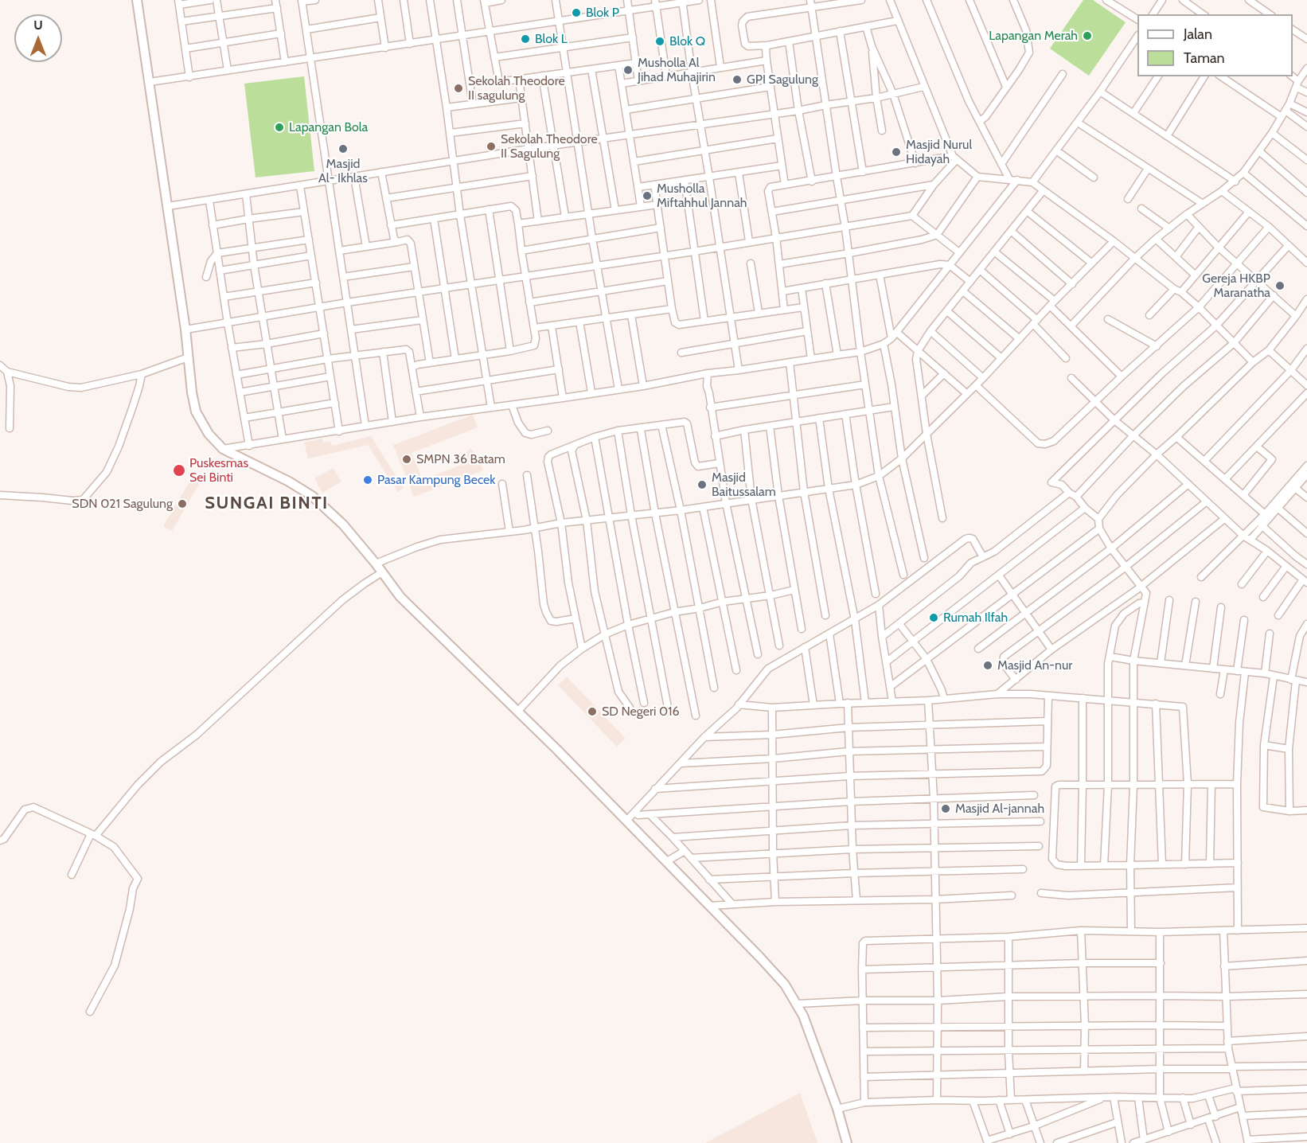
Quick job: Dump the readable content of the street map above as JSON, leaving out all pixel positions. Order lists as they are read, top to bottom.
{
  "districts": ["SUNGAI BINTI"],
  "places": [
    "Blok P",
    "Lapangan Merah",
    "Blok L",
    "Blok Q",
    "Musholla Al Jihad Muhajirin",
    "GPI Sagulung",
    "Sekolah Theodore II sagulung",
    "Lapangan Bola",
    "Sekolah Theodore II Sagulung",
    "Masjid Al- Ikhlas",
    "Masjid Nurul Hidayah",
    "Musholla Miftahhul Jannah",
    "Gereja HKBP Maranatha",
    "SMPN 36 Batam",
    "Puskesmas Sei Binti",
    "Pasar Kampung Becek",
    "Masjid Baitussalam",
    "SDN 021 Sagulung",
    "Rumah Ilfah",
    "Masjid An-nur",
    "SD Negeri 016",
    "Masjid Al-jannah"
  ],
  "legend": ["Jalan", "Taman"],
  "north": "top"
}
